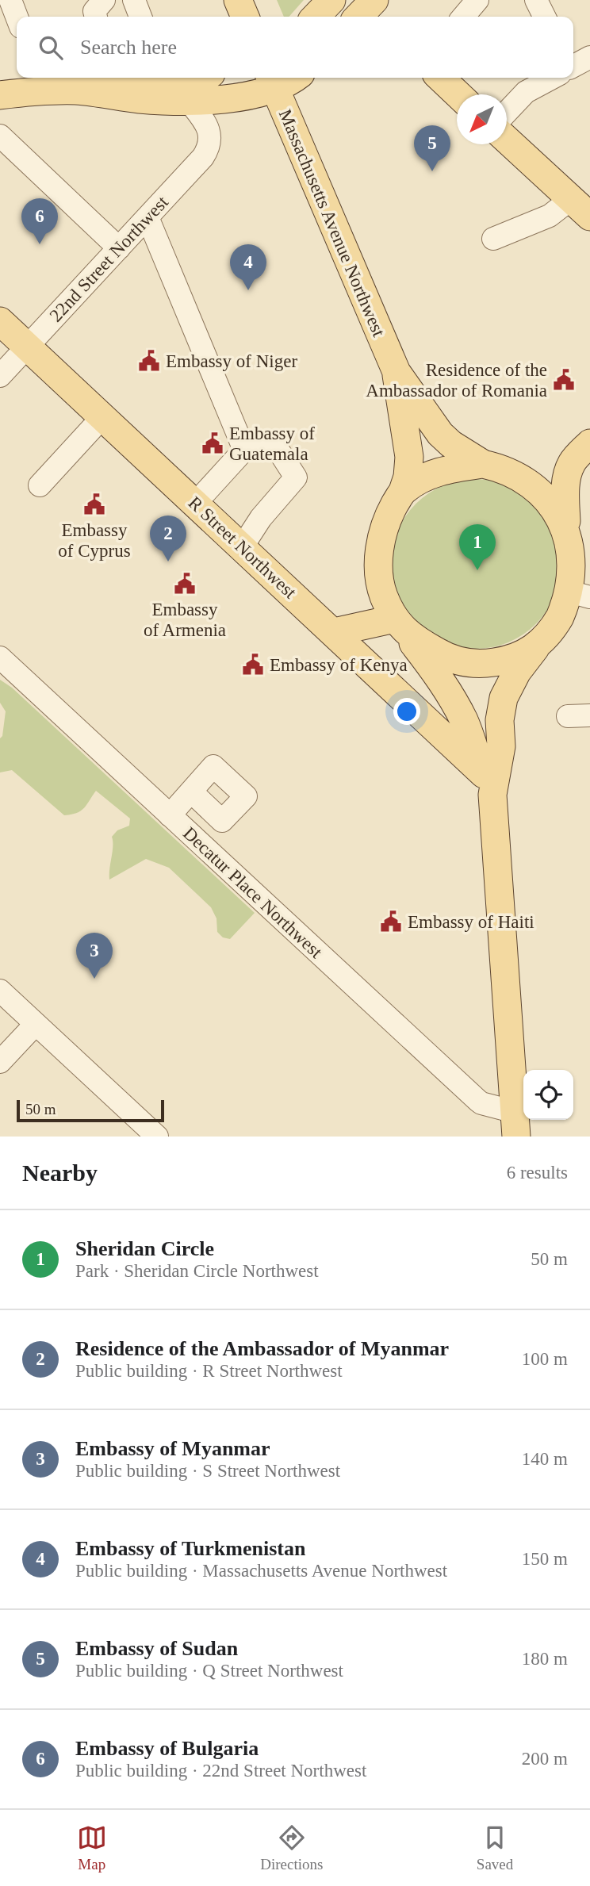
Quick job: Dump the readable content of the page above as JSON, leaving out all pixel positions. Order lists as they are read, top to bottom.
{
  "streets": {
    "main road": ["Massachusetts Avenue Northwest", "R Street Northwest"],
    "street": ["22nd Street Northwest", "Decatur Place Northwest"]
  },
  "crossings": [
    ["22nd Street Northwest", "R Street Northwest"]
  ],
  "places": {
    "public building": [
      "Embassy of Niger",
      "Residence of the Ambassador of Romania",
      "Embassy of Guatemala",
      "Embassy of Cyprus",
      "Embassy of Armenia",
      "Embassy of Kenya",
      "Embassy of Haiti"
    ]
  },
  "scale_bar": "50 m",
  "north": "bottom left",
  "page": {
    "search": "Search here",
    "pins": [
      "5",
      "6",
      "4",
      "2",
      "1",
      "3"
    ],
    "scale": "50 m",
    "heading": ["Nearby", "6 results"],
    "list": [
      {
        "mark": "1",
        "name": "Sheridan Circle",
        "note": "Park · Sheridan Circle Northwest",
        "value": "50 m"
      },
      {
        "mark": "2",
        "name": "Residence of the Ambassador of Myanmar",
        "note": "Public building · R Street Northwest",
        "value": "100 m"
      },
      {
        "mark": "3",
        "name": "Embassy of Myanmar",
        "note": "Public building · S Street Northwest",
        "value": "140 m"
      },
      {
        "mark": "4",
        "name": "Embassy of Turkmenistan",
        "note": "Public building · Massachusetts Avenue Northwest",
        "value": "150 m"
      },
      {
        "mark": "5",
        "name": "Embassy of Sudan",
        "note": "Public building · Q Street Northwest",
        "value": "180 m"
      },
      {
        "mark": "6",
        "name": "Embassy of Bulgaria",
        "note": "Public building · 22nd Street Northwest",
        "value": "200 m"
      }
    ],
    "nav": ["Map", "Directions", "Saved"]
  }
}
